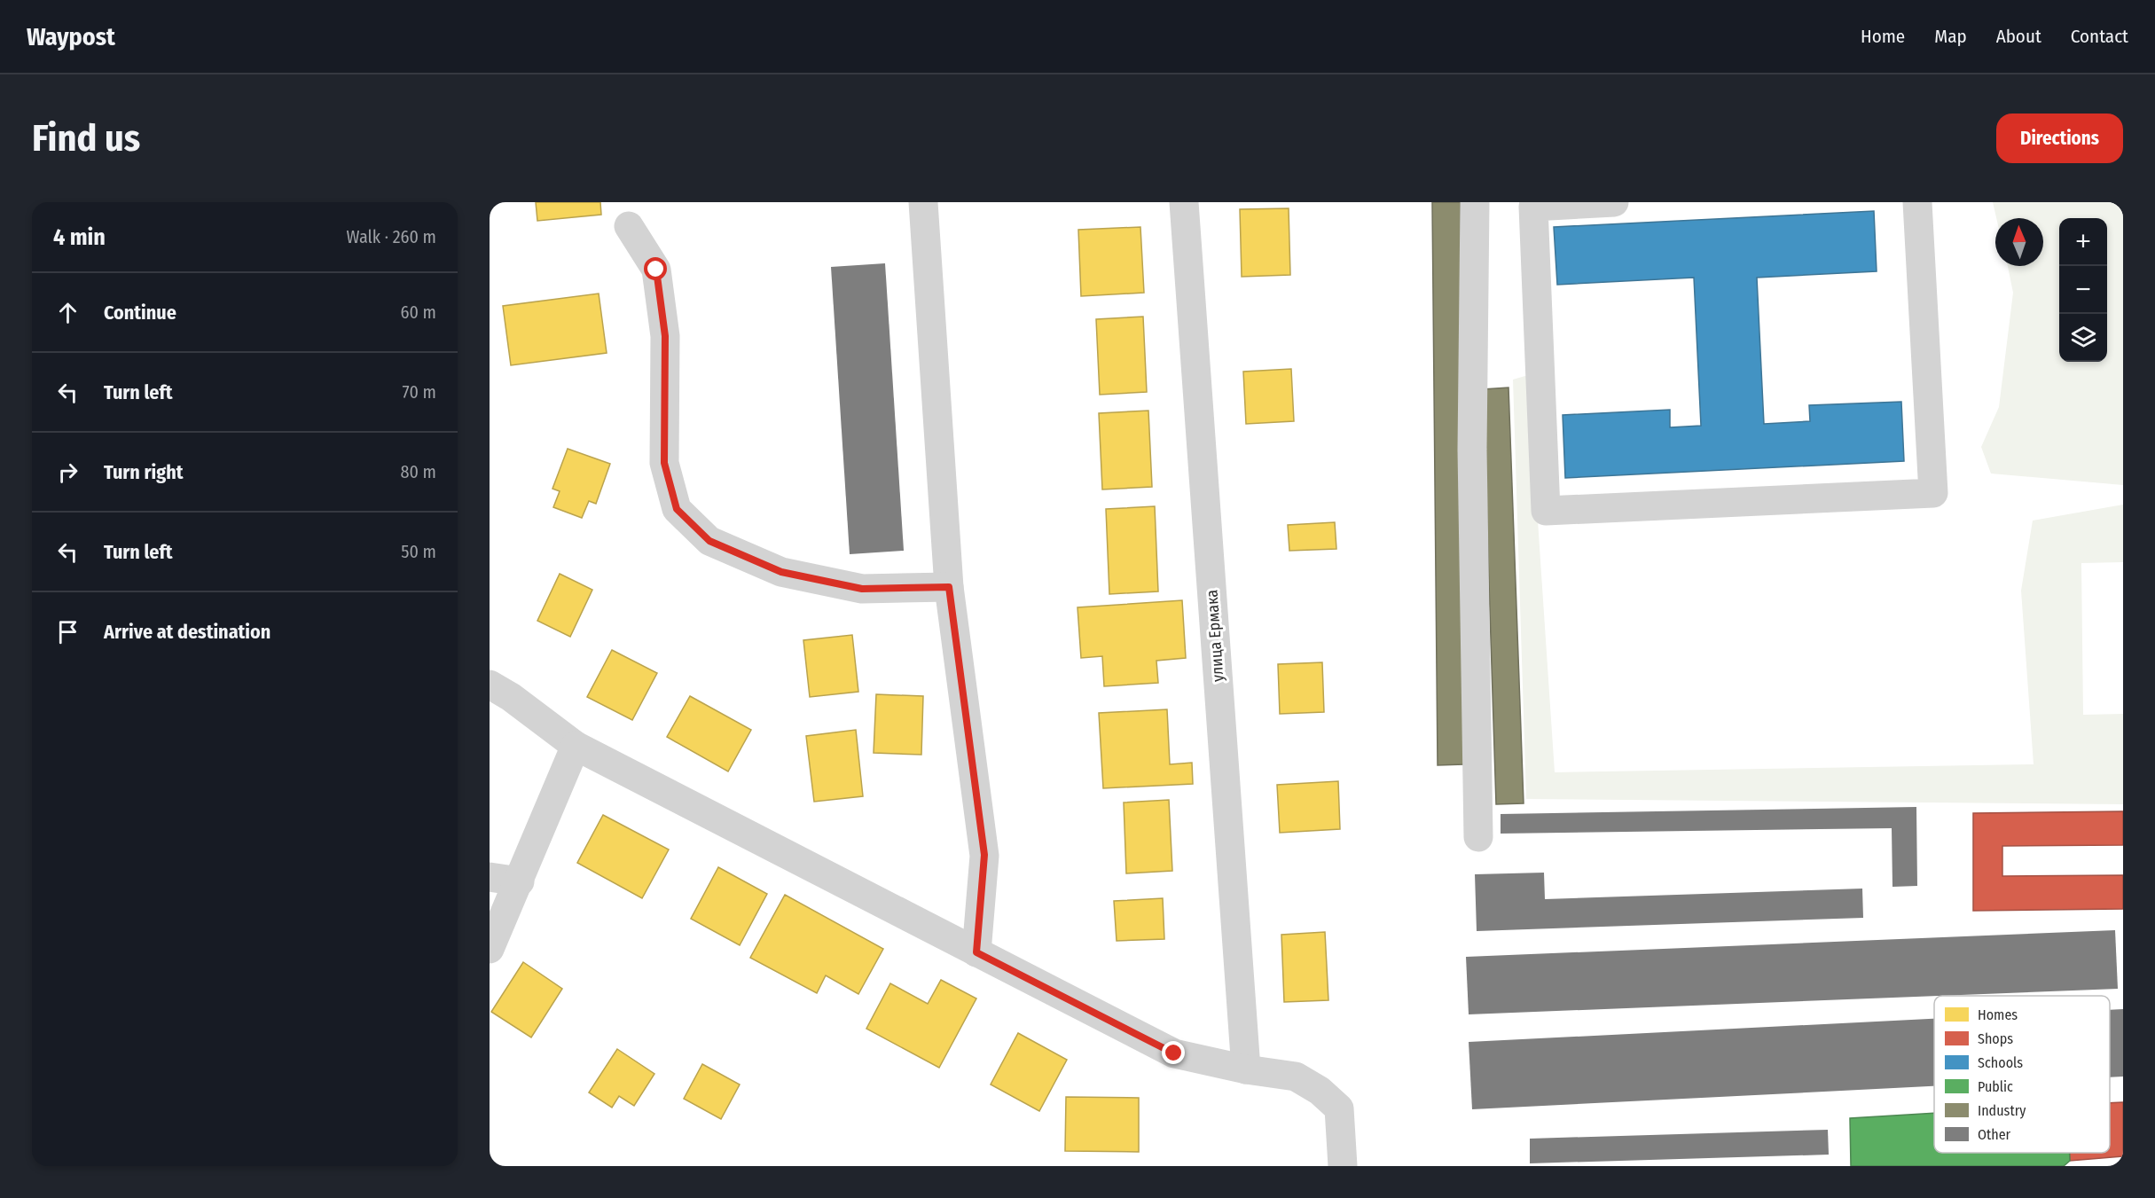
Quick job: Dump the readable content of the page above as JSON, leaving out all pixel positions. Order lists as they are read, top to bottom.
{
  "streets": {
    "street": ["улица Ермака"]
  },
  "legend": [
    "Homes",
    "Shops",
    "Schools",
    "Public",
    "Industry",
    "Other"
  ],
  "north": "top",
  "page": {
    "header": "Waypost",
    "nav": [
      "Home",
      "Map",
      "About",
      "Contact"
    ],
    "buttons": "Directions",
    "title": "Find us",
    "heading": ["4 min", "Walk · 260 m"],
    "map_buttons": ["+", "−"],
    "list": [
      ["Continue", "60 m"],
      ["Turn left", "70 m"],
      ["Turn right", "80 m"],
      ["Turn left", "50 m"],
      "Arrive at destination"
    ]
  }
}
